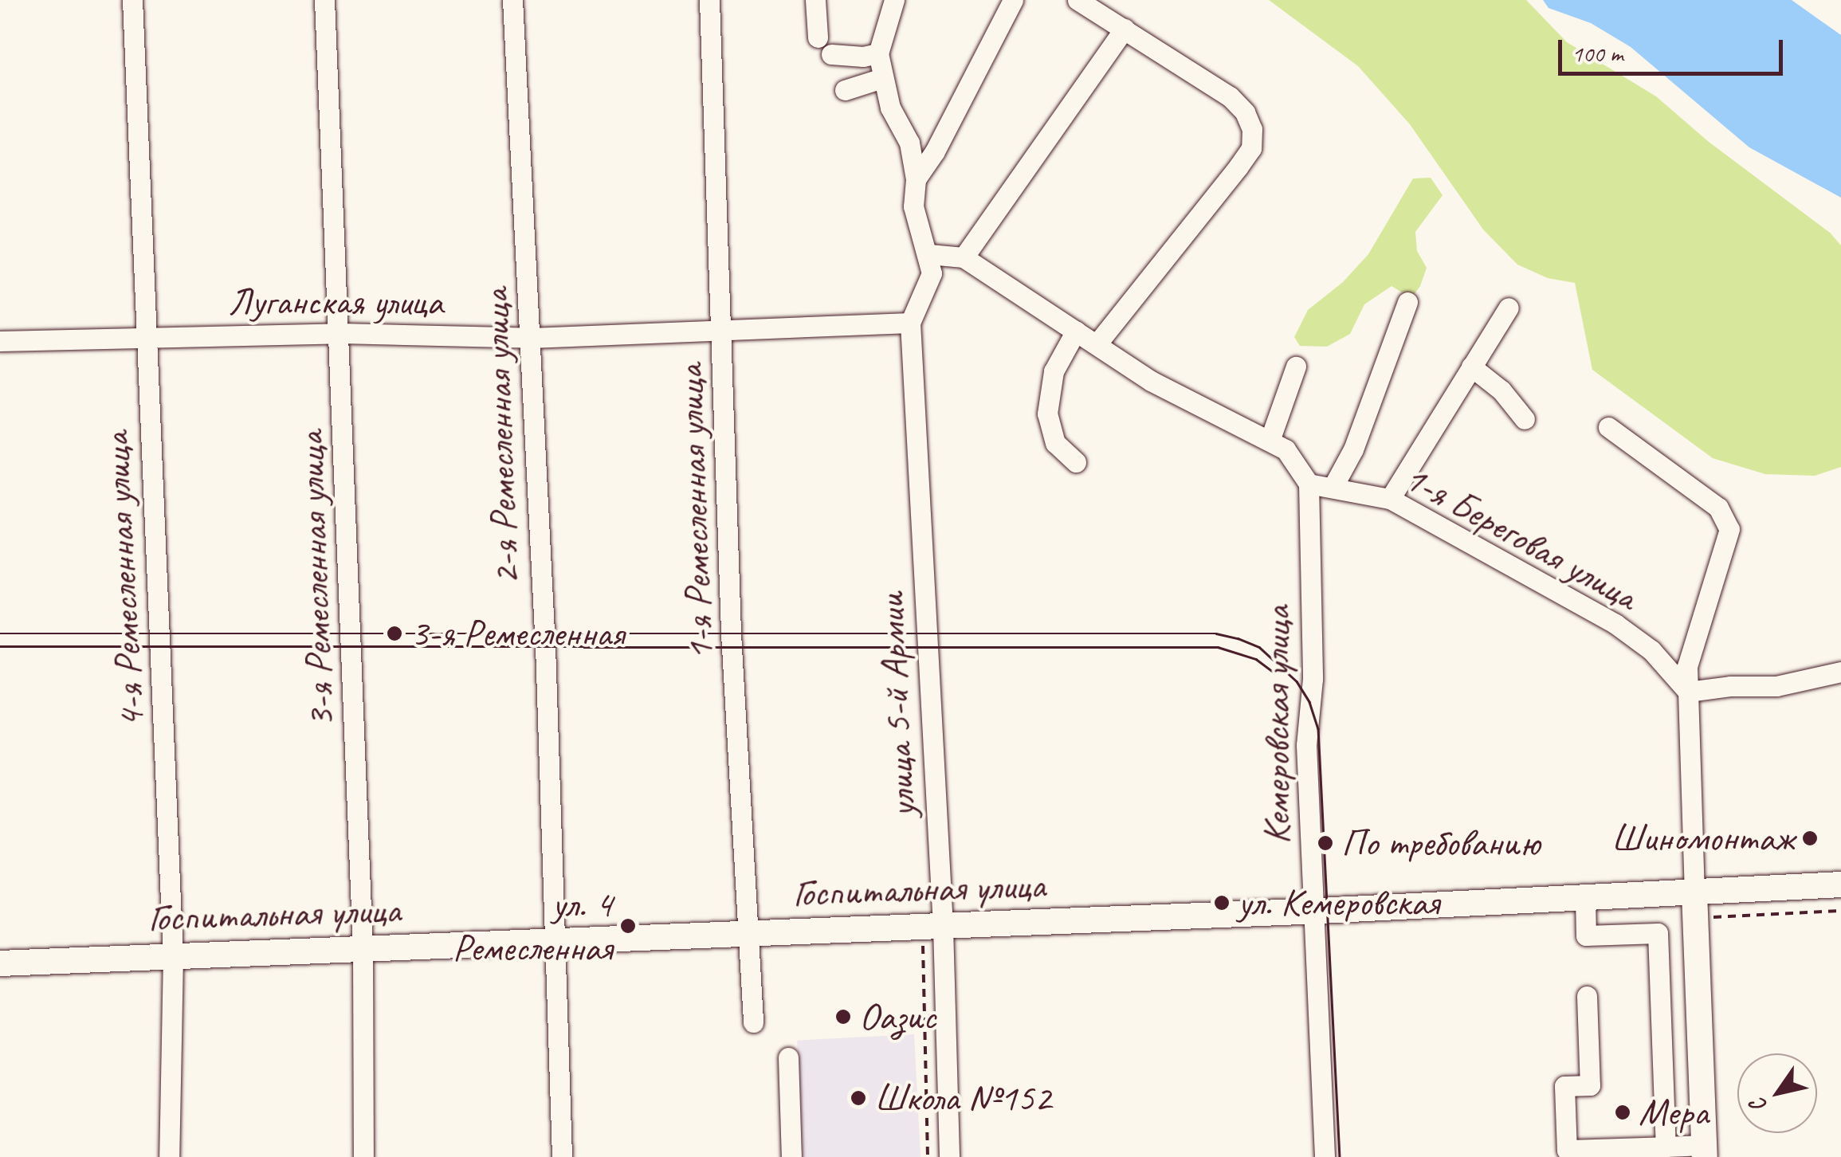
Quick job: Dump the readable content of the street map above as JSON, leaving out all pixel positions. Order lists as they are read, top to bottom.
{
  "streets": {
    "main road": ["Госпитальная улица"],
    "street": [
      "Луганская улица",
      "2-я Ремесленная улица",
      "1-я Ремесленная улица",
      "1-я Береговая улица",
      "3-я Ремесленная улица",
      "4-я Ремесленная улица",
      "улица 5-й Армии",
      "Кемеровская улица"
    ]
  },
  "crossings": [
    ["Луганская улица", "2-я Ремесленная улица"],
    ["Луганская улица", "1-я Ремесленная улица"],
    ["Луганская улица", "3-я Ремесленная улица"],
    ["Луганская улица", "4-я Ремесленная улица"],
    ["Луганская улица", "улица 5-й Армии"],
    ["2-я Ремесленная улица", "Госпитальная улица"],
    ["1-я Ремесленная улица", "Госпитальная улица"],
    ["1-я Береговая улица", "Кемеровская улица"],
    ["3-я Ремесленная улица", "Госпитальная улица"],
    ["4-я Ремесленная улица", "Госпитальная улица"],
    ["улица 5-й Армии", "Госпитальная улица"],
    ["Кемеровская улица", "Госпитальная улица"]
  ],
  "places": [
    "3-я Ремесленная",
    "Шиномонтаж",
    "По требованию",
    "ул. Кемеровская",
    "ул. 4 Ремесленная",
    "Оазис",
    "Школа №152",
    "Мера"
  ],
  "scale_bar": "100 m",
  "north": "bottom left"
}
